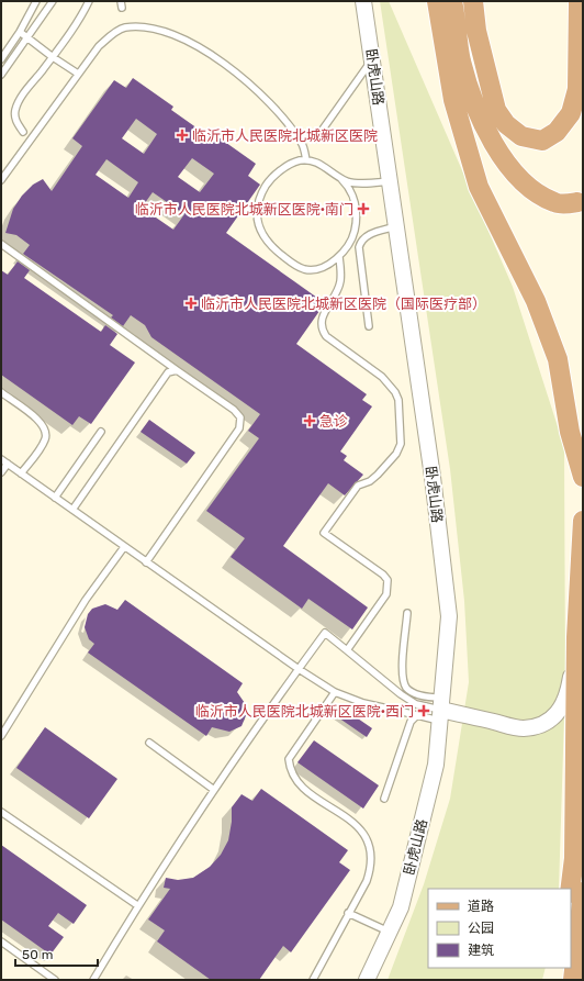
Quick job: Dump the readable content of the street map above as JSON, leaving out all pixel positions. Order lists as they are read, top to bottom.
{
  "streets": {
    "street": ["卧虎山路"]
  },
  "places": {
    "health": [
      "临沂市人民医院北城新区医院",
      "临沂市人民医院北城新区医院·南门",
      "临沂市人民医院北城新区医院（国际医疗部）",
      "急诊",
      "临沂市人民医院北城新区医院·西门"
    ]
  },
  "legend": ["道路", "公园", "建筑"],
  "scale_bar": "50 m"
}
